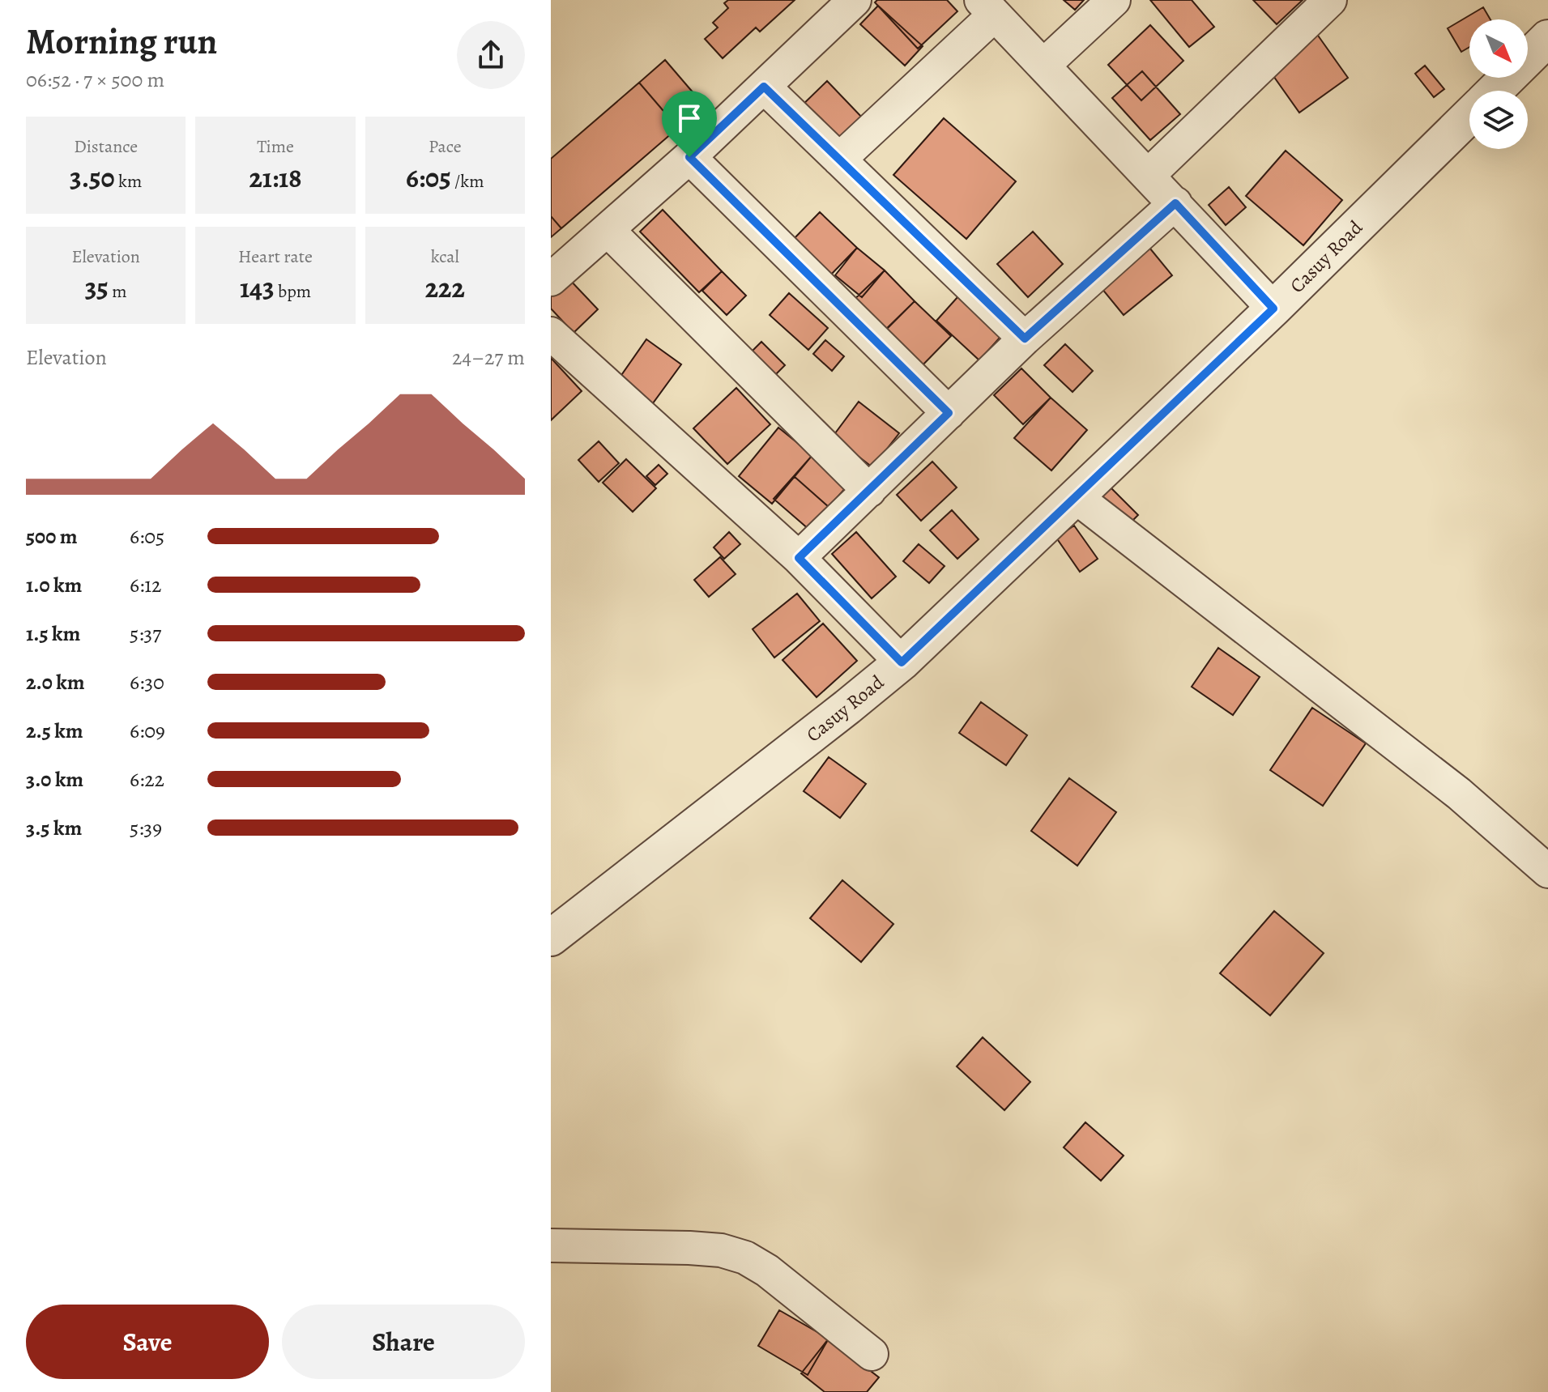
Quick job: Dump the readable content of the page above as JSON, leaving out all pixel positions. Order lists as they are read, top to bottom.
{
  "streets": {
    "street": ["Casuy Road"]
  },
  "north": "bottom right",
  "page": {
    "heading": ["Morning run", "06:52 · 7 × 500 m"],
    "stats": [
      ["Distance", "3.50 km"],
      ["Time", "21:18"],
      ["Pace", "6:05 /km"],
      ["Elevation", "35 m"],
      ["Heart rate", "143 bpm"],
      ["kcal", "222"]
    ],
    "chart": ["Elevation", "24–27 m"],
    "list": [
      {
        "name": "500 m",
        "note": "6:05"
      },
      {
        "name": "1.0 km",
        "note": "6:12"
      },
      {
        "name": "1.5 km",
        "note": "5:37"
      },
      {
        "name": "2.0 km",
        "note": "6:30"
      },
      {
        "name": "2.5 km",
        "note": "6:09"
      },
      {
        "name": "3.0 km",
        "note": "6:22"
      },
      {
        "name": "3.5 km",
        "note": "5:39"
      }
    ],
    "buttons": ["Save", "Share"]
  }
}
